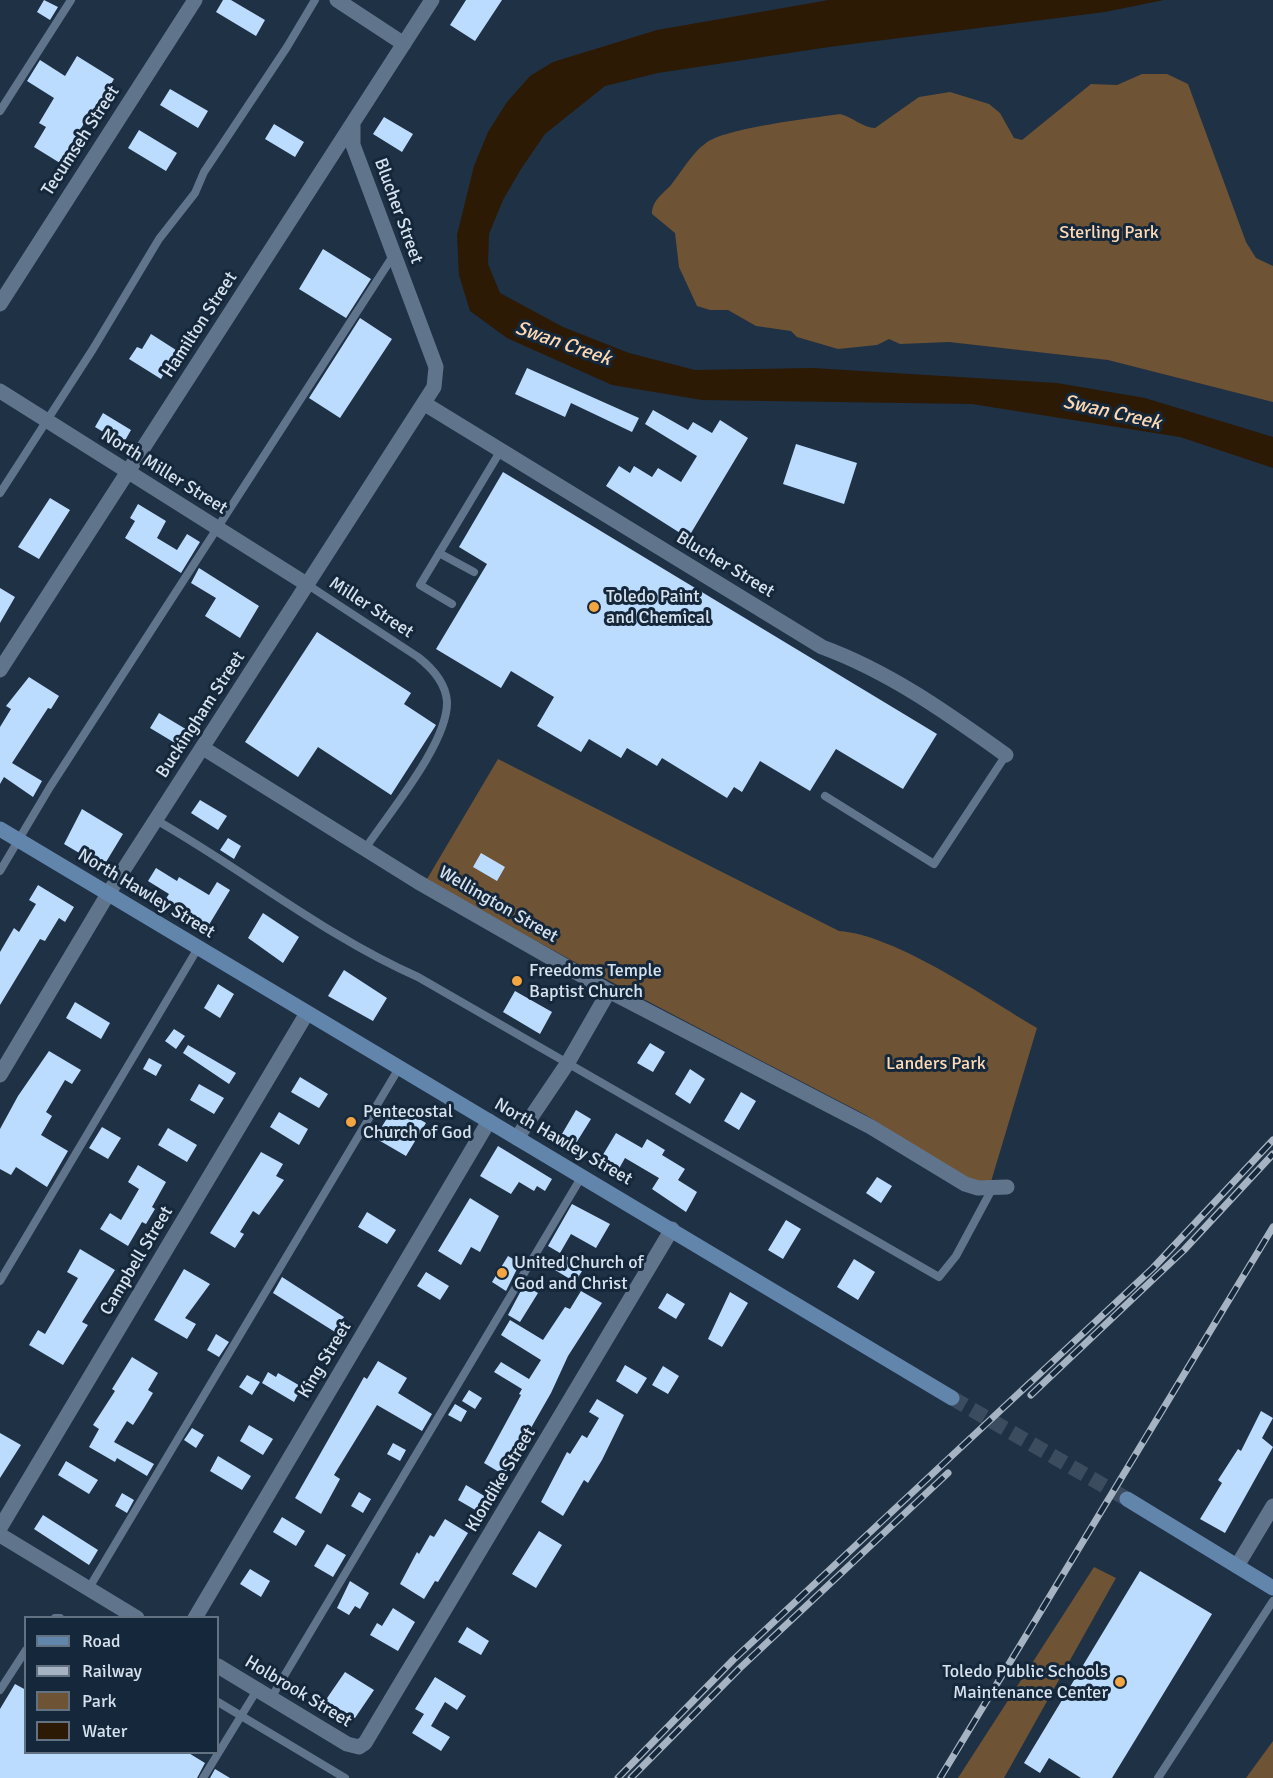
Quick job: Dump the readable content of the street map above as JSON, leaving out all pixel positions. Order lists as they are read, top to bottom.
{
  "streets": {
    "street": [
      "Tecumseh Street",
      "Blucher Street",
      "Hamilton Street",
      "North Miller Street",
      "Buckingham Street",
      "North Hawley Street",
      "Wellington Street",
      "Campbell Street",
      "King Street",
      "Klondike Street",
      "Holbrook Street"
    ],
    "lane": ["Miller Street"]
  },
  "crossings": [
    ["Blucher Street", "Hamilton Street"],
    ["Blucher Street", "Buckingham Street"],
    ["Hamilton Street", "North Miller Street"],
    ["North Miller Street", "Miller Street"],
    ["North Miller Street", "Buckingham Street"],
    ["Miller Street", "Buckingham Street"],
    ["Miller Street", "Wellington Street"],
    ["Buckingham Street", "North Hawley Street"],
    ["Buckingham Street", "Wellington Street"],
    ["North Hawley Street", "Campbell Street"],
    ["North Hawley Street", "King Street"],
    ["North Hawley Street", "Klondike Street"],
    ["Klondike Street", "Holbrook Street"]
  ],
  "water": ["Swan Creek"],
  "parks": ["Sterling Park", "Landers Park"],
  "places": [
    "Toledo Paint and Chemical",
    "Freedoms Temple Baptist Church",
    "Pentecostal Church of God",
    "United Church of God and Christ",
    "Toledo Public Schools Maintenance Center"
  ],
  "legend": [
    "Road",
    "Railway",
    "Park",
    "Water"
  ]
}
